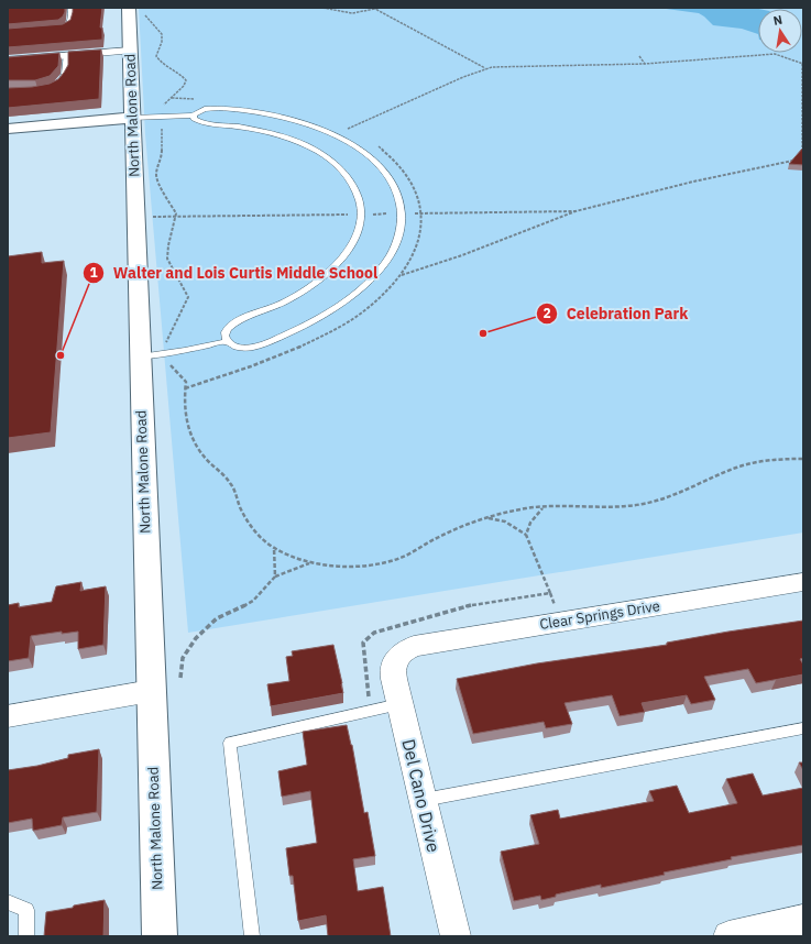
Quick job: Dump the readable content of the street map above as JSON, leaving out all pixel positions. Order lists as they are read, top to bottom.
{
  "streets": {
    "street": ["North Malone Road", "Clear Springs Drive", "Del Cano Drive"]
  },
  "crossings": [
    ["Clear Springs Drive", "Del Cano Drive"]
  ],
  "places": ["Celebration Park", "Walter and Lois Curtis Middle School"],
  "north": "top"
}
